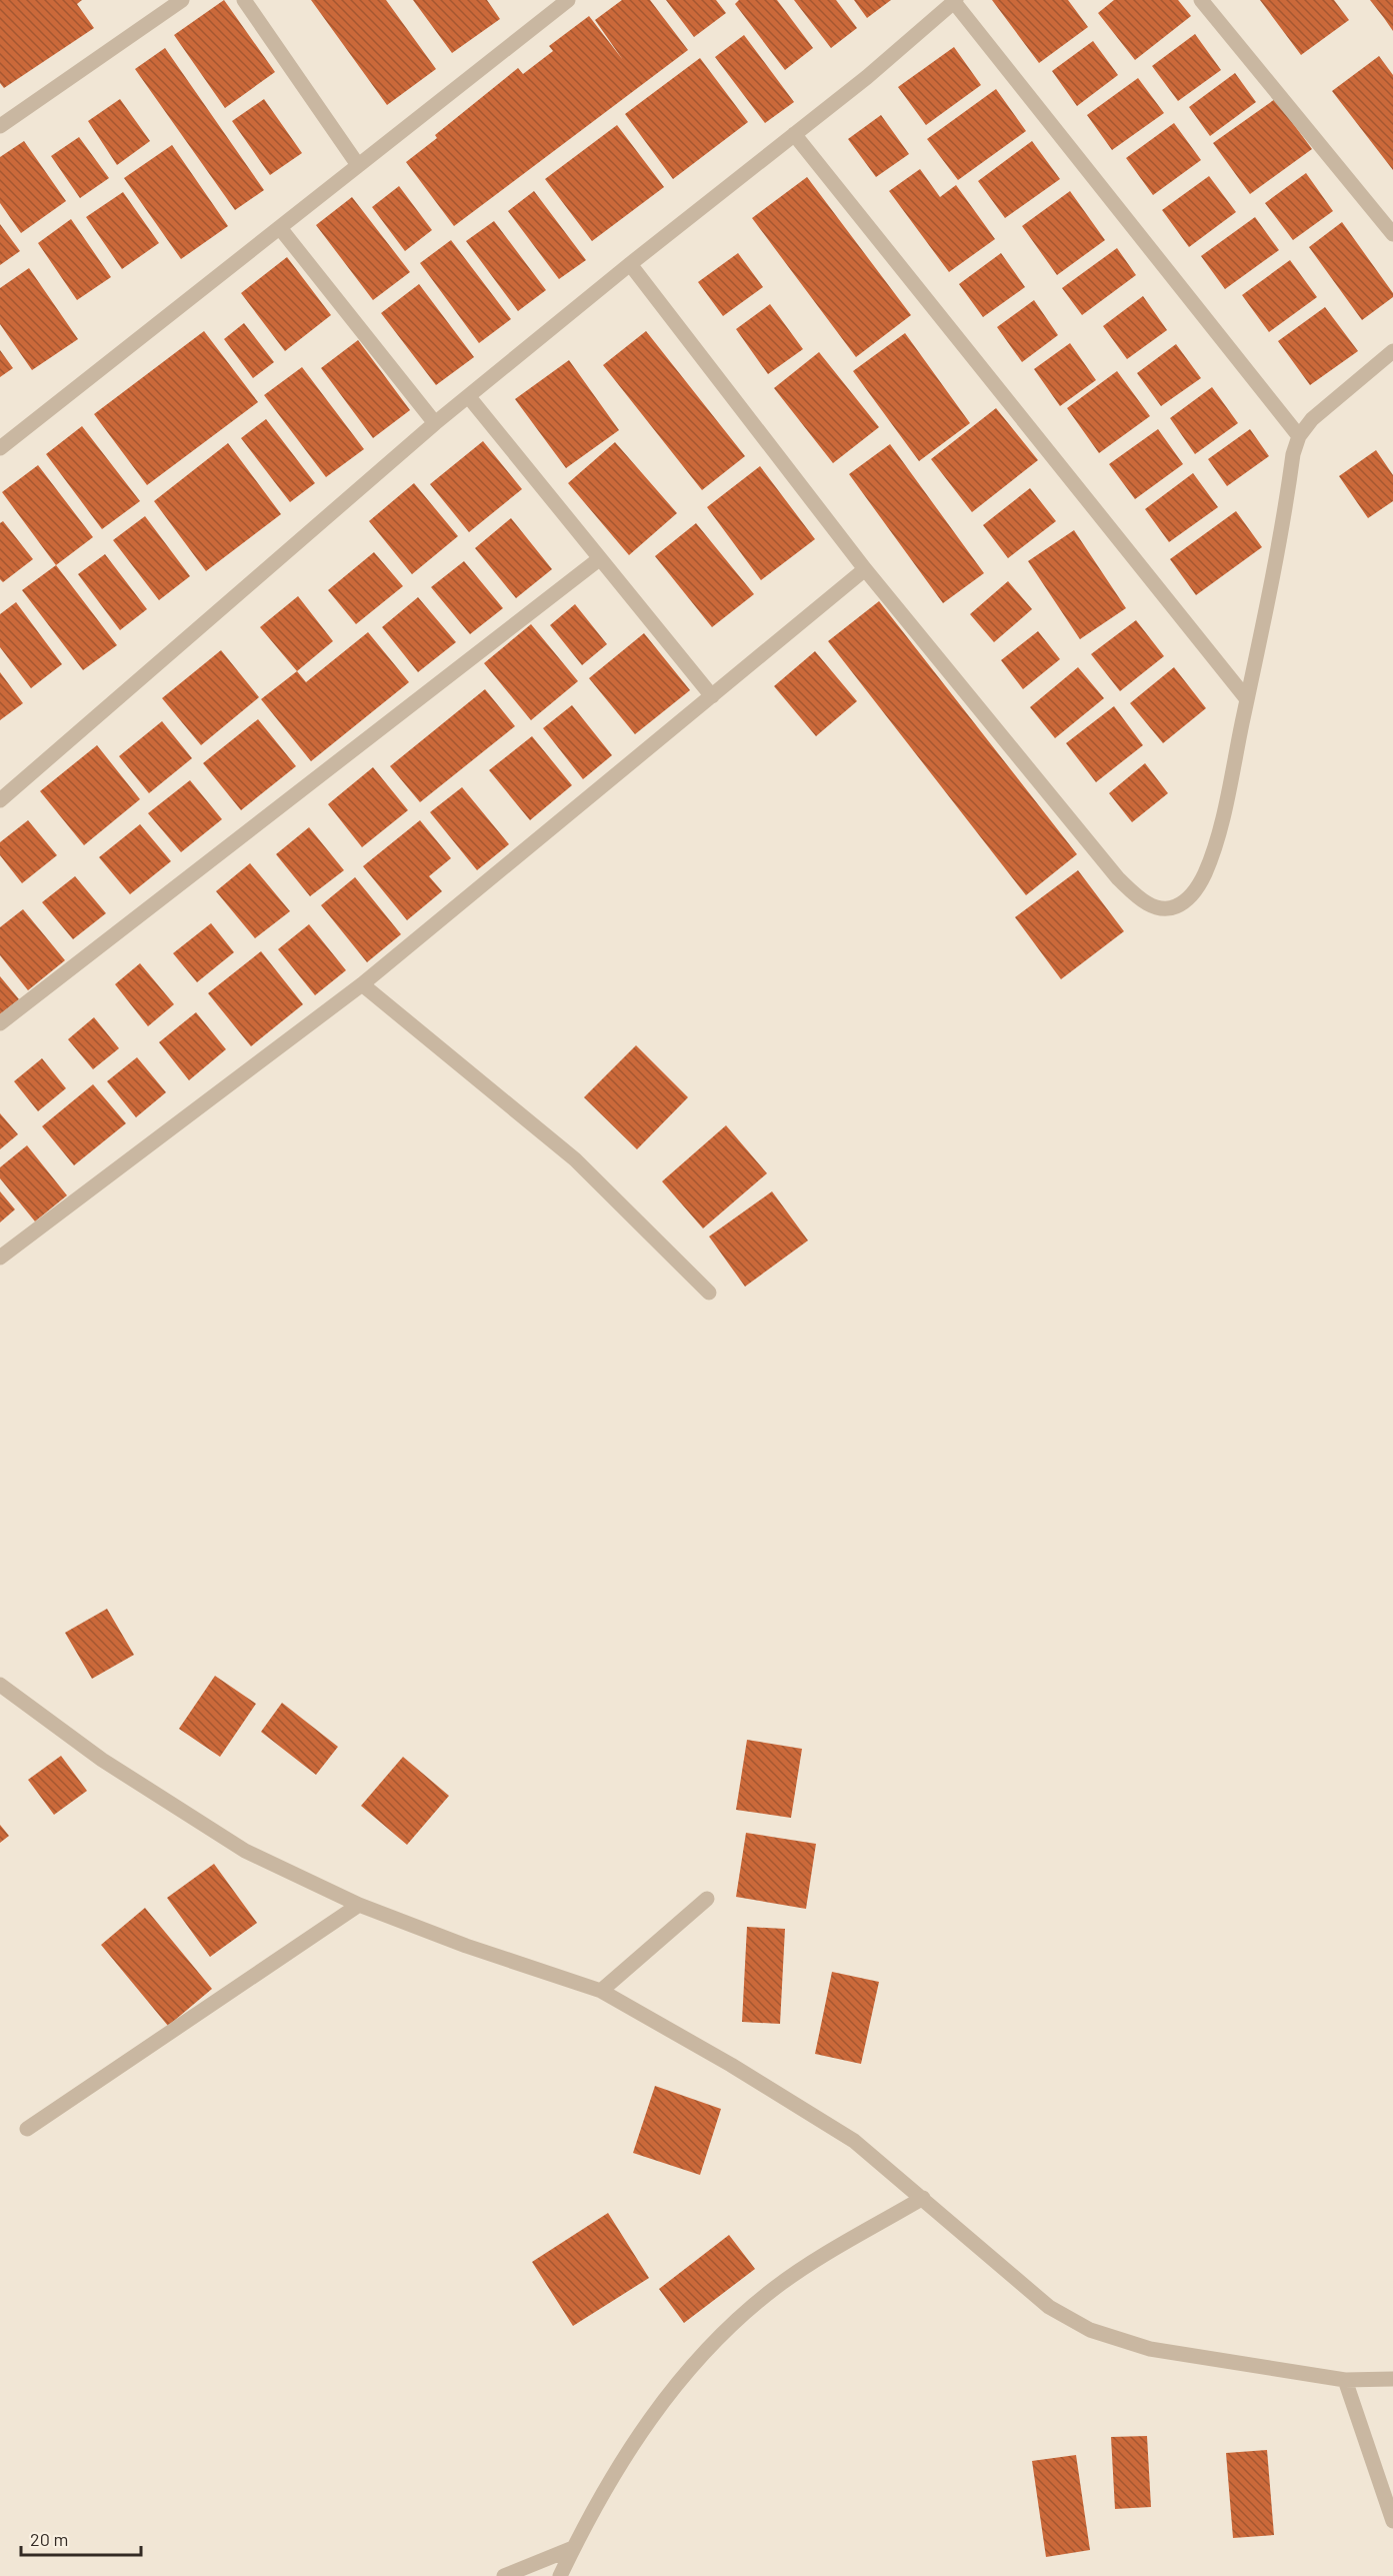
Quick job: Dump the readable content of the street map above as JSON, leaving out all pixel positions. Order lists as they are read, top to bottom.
{
  "scale_bar": "20 m"
}
